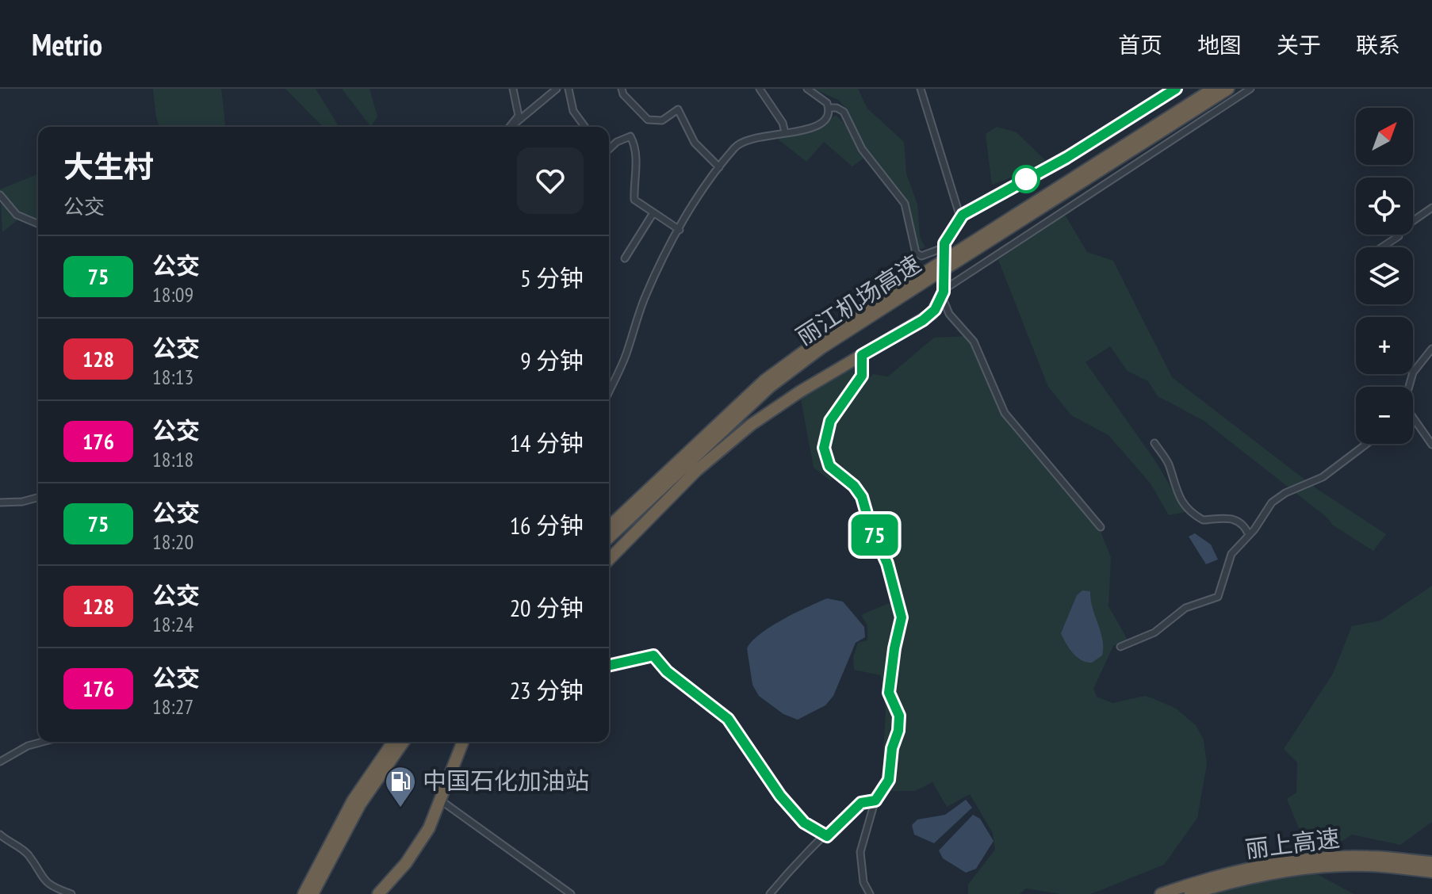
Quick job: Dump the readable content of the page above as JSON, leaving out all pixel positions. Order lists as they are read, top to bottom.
{
  "streets": {
    "highway": ["丽江机场高速", "丽上高速"]
  },
  "places": {
    "fuel station": ["中国石化加油站"]
  },
  "lines": ["bus line 75"],
  "north": "top right",
  "page": {
    "header": "Metrio",
    "nav": [
      "首页",
      "地图",
      "关于",
      "联系"
    ],
    "on_map": "75",
    "map_buttons": ["+", "−"],
    "heading": ["大生村", "公交"],
    "list": [
      {
        "mark": "75",
        "name": "公交",
        "note": "18:09",
        "value": "5 分钟"
      },
      {
        "mark": "128",
        "name": "公交",
        "note": "18:13",
        "value": "9 分钟"
      },
      {
        "mark": "176",
        "name": "公交",
        "note": "18:18",
        "value": "14 分钟"
      },
      {
        "mark": "75",
        "name": "公交",
        "note": "18:20",
        "value": "16 分钟"
      },
      {
        "mark": "128",
        "name": "公交",
        "note": "18:24",
        "value": "20 分钟"
      },
      {
        "mark": "176",
        "name": "公交",
        "note": "18:27",
        "value": "23 分钟"
      }
    ]
  }
}
